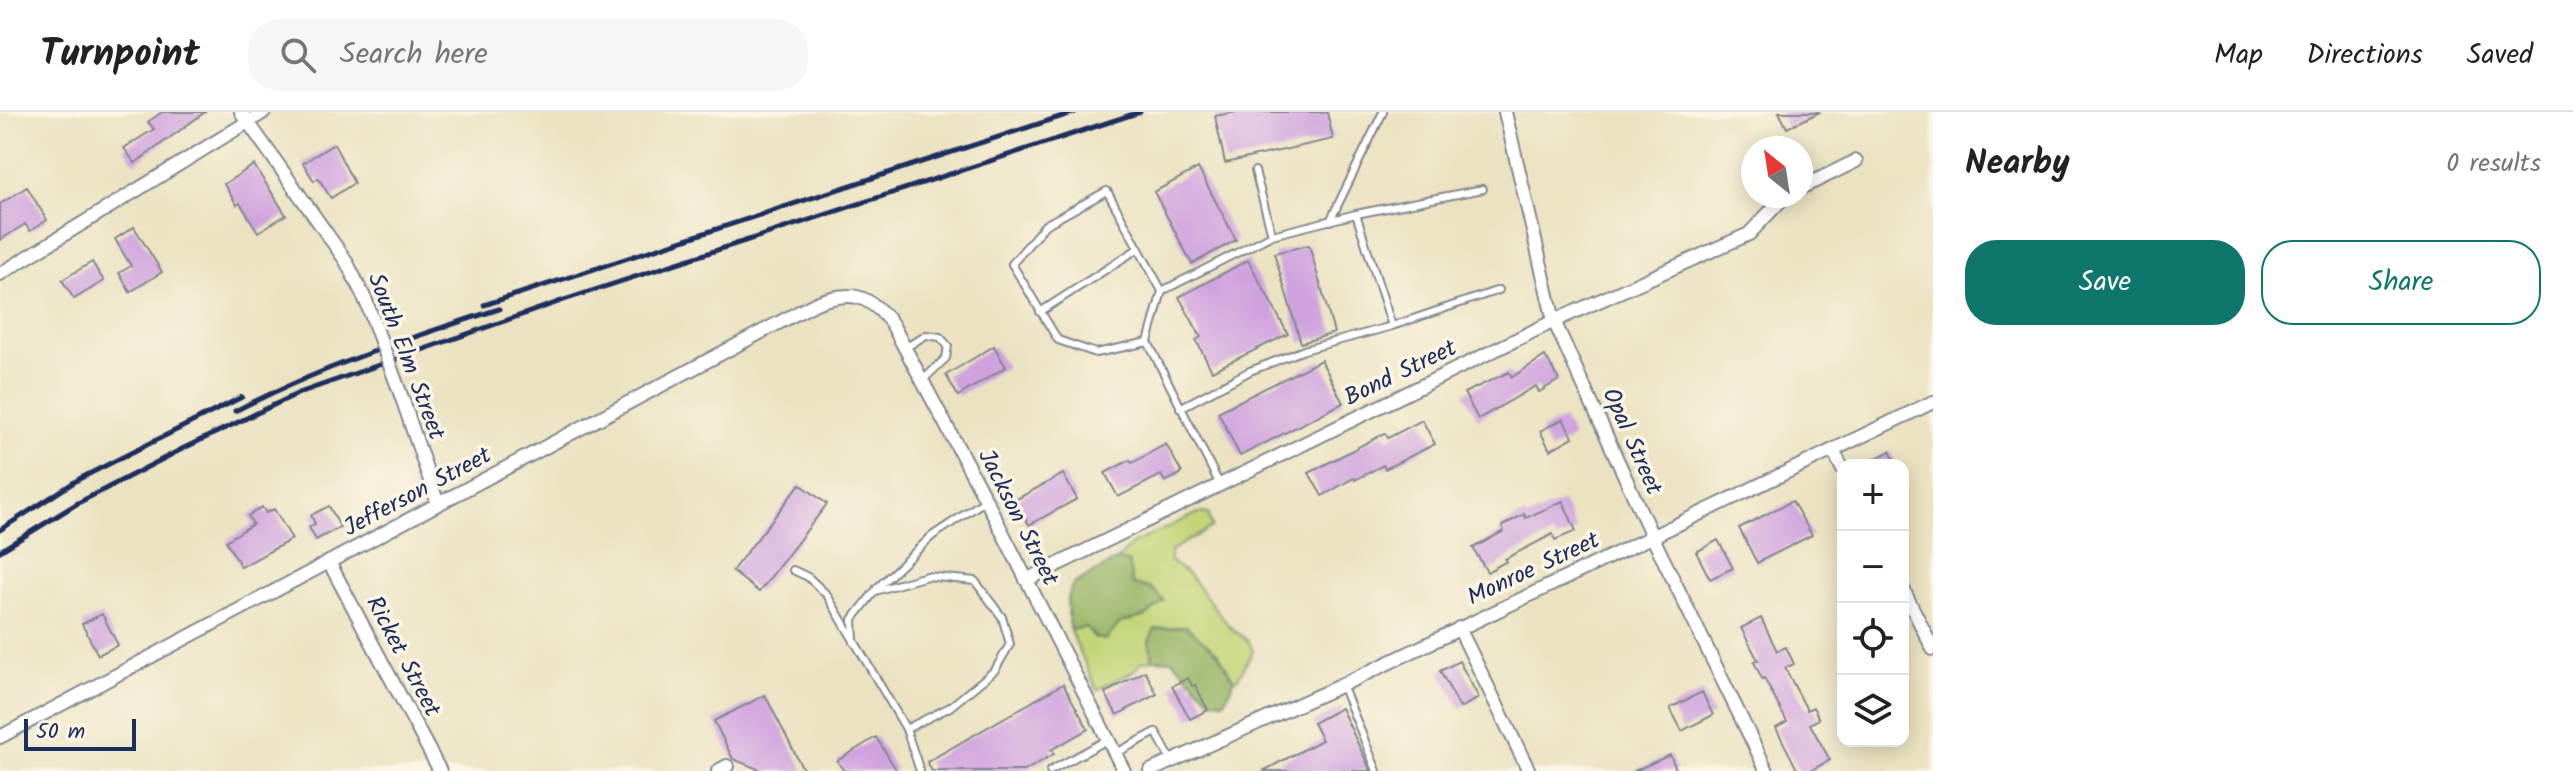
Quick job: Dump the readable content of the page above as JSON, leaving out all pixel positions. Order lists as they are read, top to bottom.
{
  "streets": {
    "street": [
      "South Elm Street",
      "Bond Street",
      "Opal Street",
      "Jefferson Street",
      "Jackson Street",
      "Monroe Street",
      "Ricket Street"
    ]
  },
  "crossings": [
    ["South Elm Street", "Jefferson Street"],
    ["Bond Street", "Opal Street"],
    ["Bond Street", "Jackson Street"],
    ["Opal Street", "Monroe Street"],
    ["Jefferson Street", "Jackson Street"],
    ["Jefferson Street", "Ricket Street"]
  ],
  "scale_bar": "50 m",
  "north": "top left",
  "page": {
    "header": "Turnpoint",
    "search": "Search here",
    "nav": ["Map", "Directions", "Saved"],
    "heading": ["Nearby", "0 results"],
    "buttons": ["Save", "Share"],
    "map_buttons": ["+", "−"],
    "scale": "50 m"
  }
}
